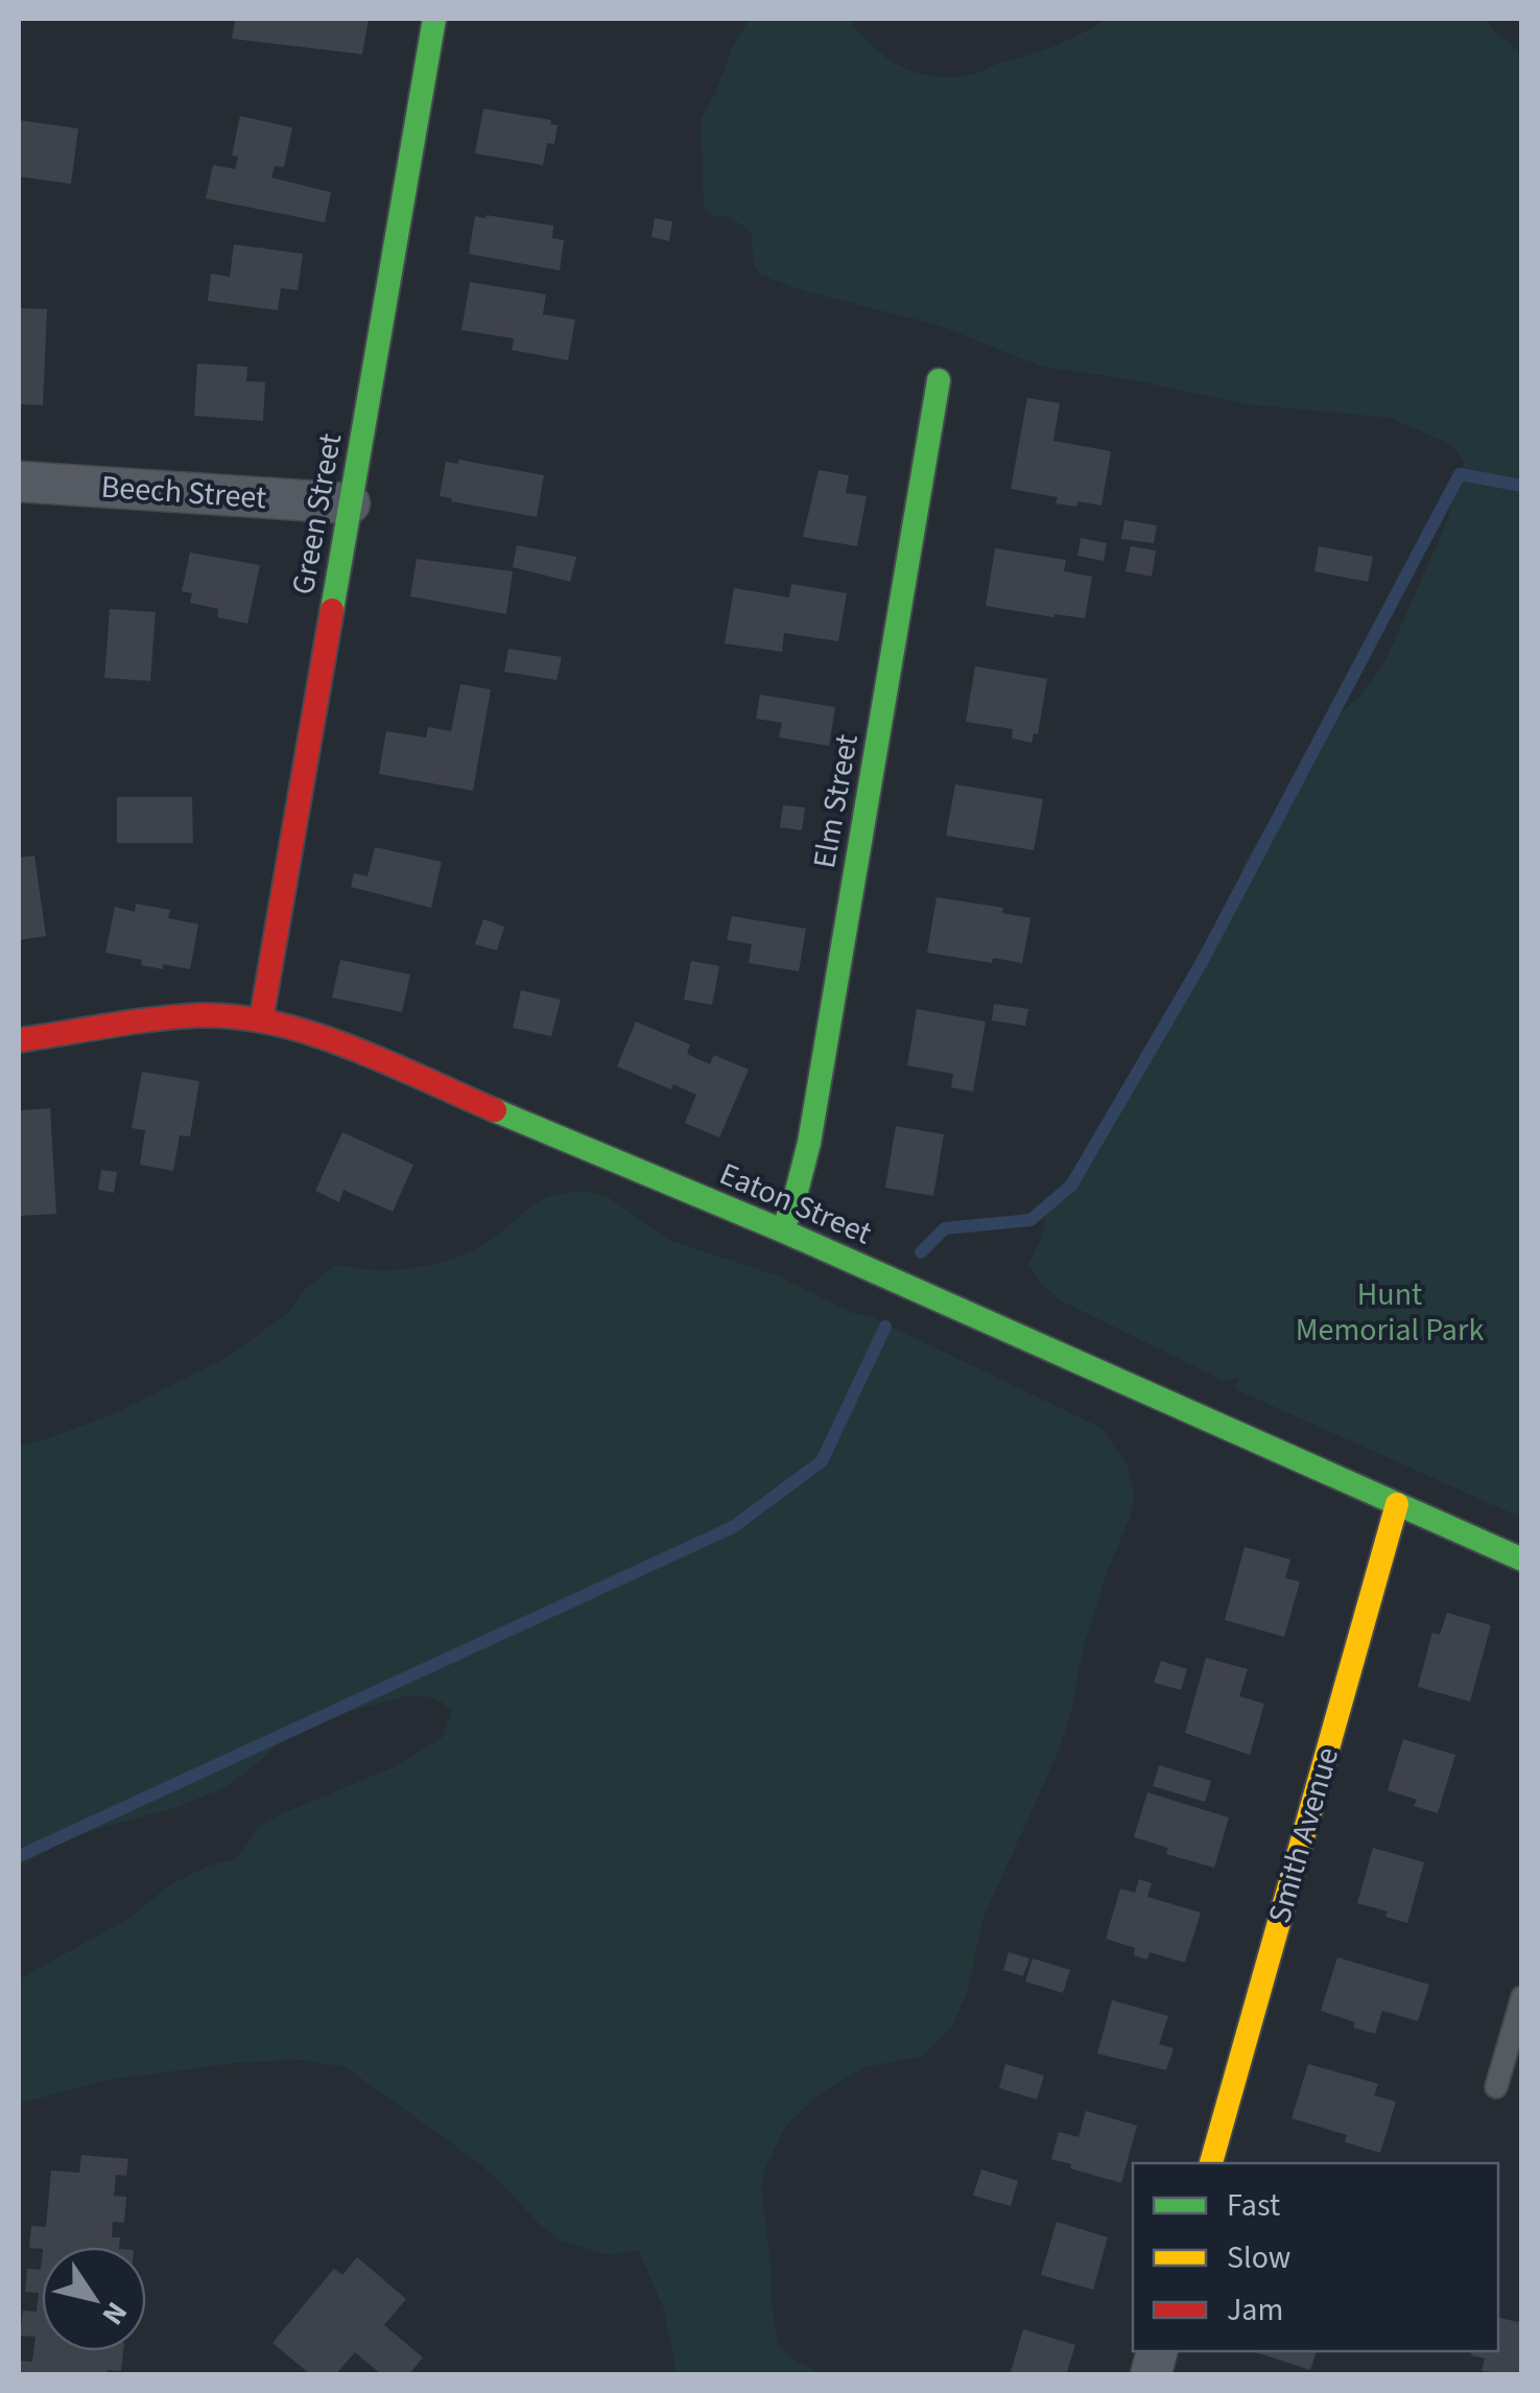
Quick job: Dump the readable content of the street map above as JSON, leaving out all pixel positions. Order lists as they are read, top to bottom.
{
  "streets": {
    "street": [
      "Beech Street",
      "Green Street",
      "Elm Street",
      "Eaton Street",
      "Smith Avenue"
    ]
  },
  "crossings": [
    ["Beech Street", "Green Street"],
    ["Green Street", "Eaton Street"],
    ["Elm Street", "Eaton Street"],
    ["Eaton Street", "Smith Avenue"]
  ],
  "parks": ["Hunt Memorial Park"],
  "legend": ["Fast", "Slow", "Jam"],
  "north": "bottom right"
}
